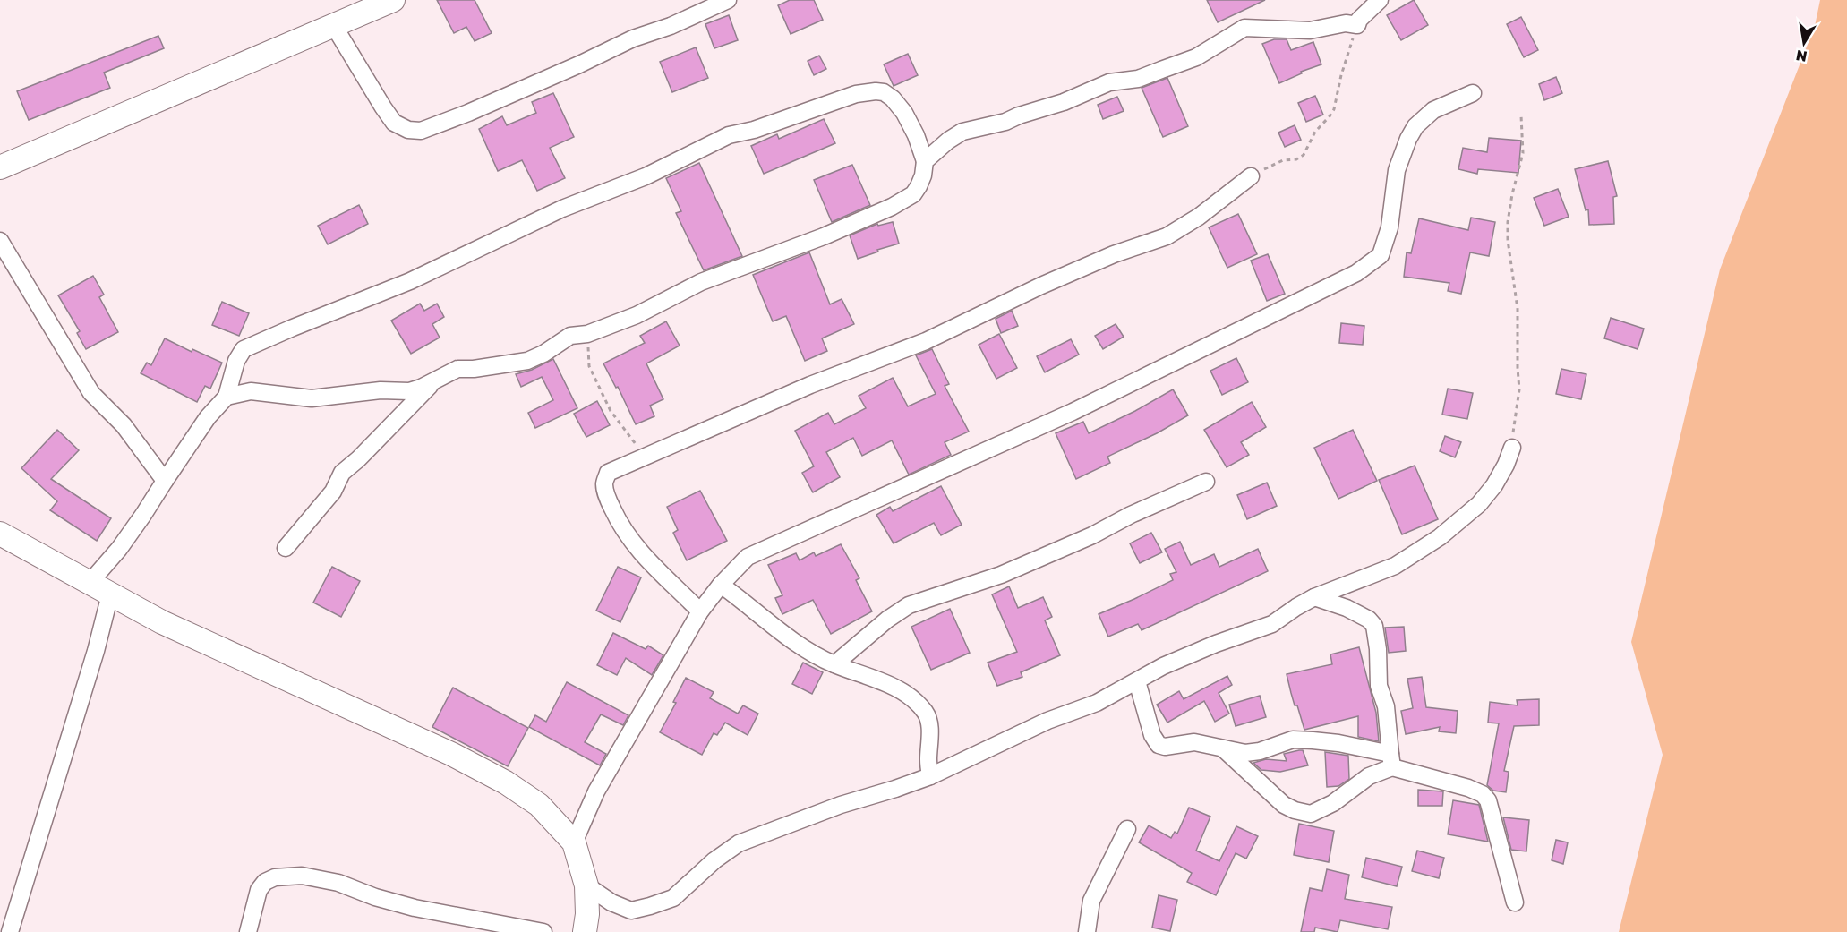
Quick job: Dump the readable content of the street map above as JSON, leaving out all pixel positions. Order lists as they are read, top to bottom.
{
  "north": "bottom"
}
